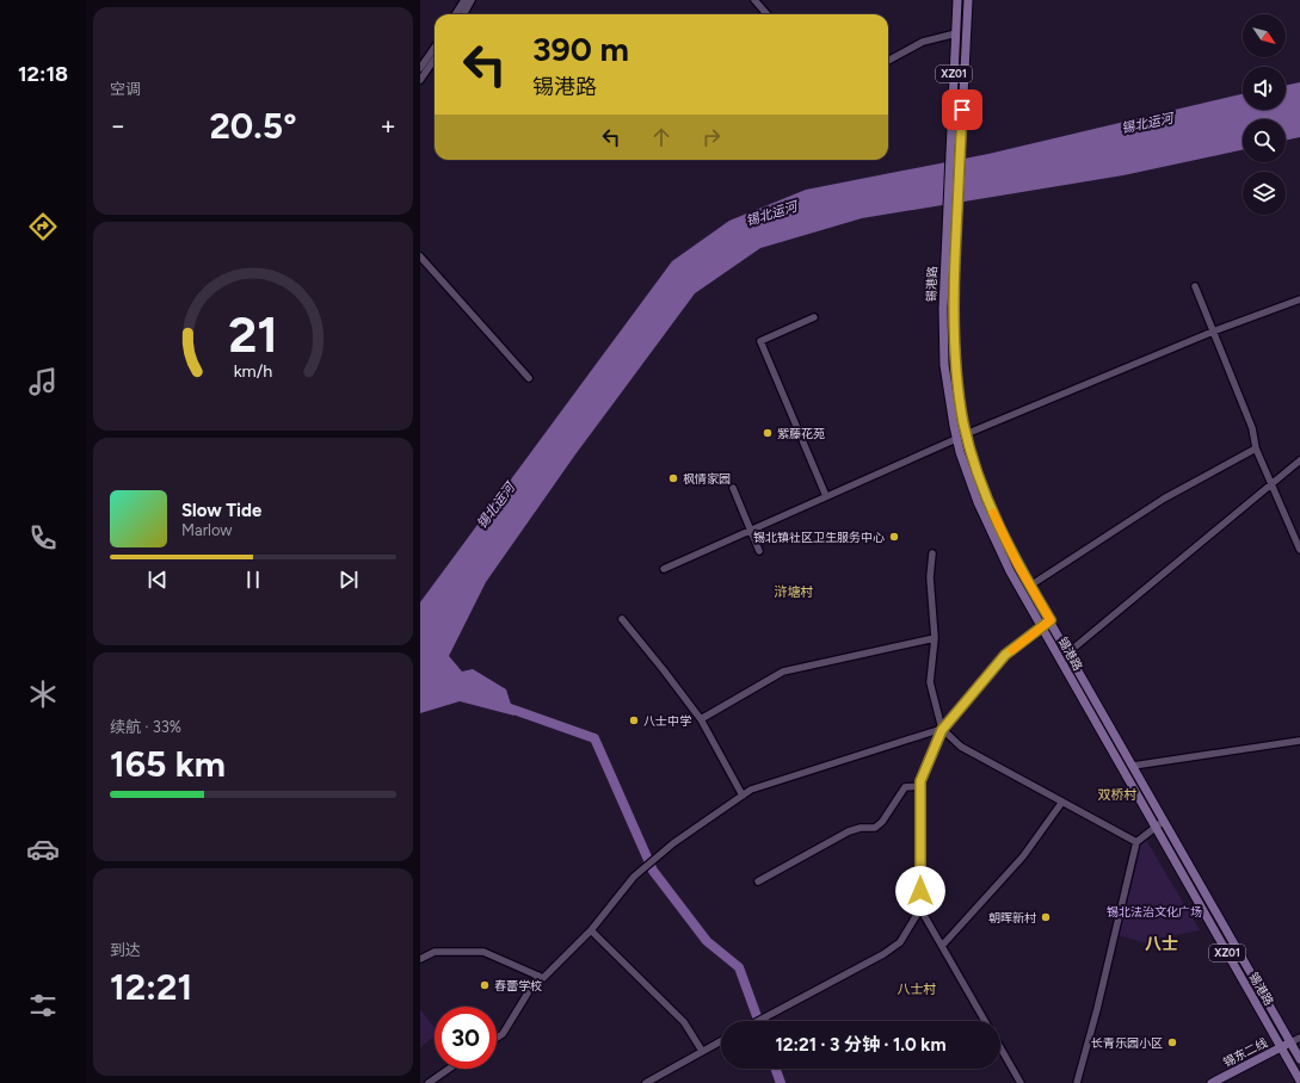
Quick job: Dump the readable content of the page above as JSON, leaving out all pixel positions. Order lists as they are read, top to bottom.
{
  "streets": {
    "main road": ["XZ01", "锡港路", "锡东二线"]
  },
  "crossings": [
    ["锡港路", "锡东二线"]
  ],
  "districts": [
    "浒塘村",
    "双桥村",
    "八士",
    "八士村"
  ],
  "water": ["锡北运河"],
  "parks": ["锡北法治文化广场"],
  "places": [
    "紫藤花苑",
    "枫情家园",
    "锡北镇社区卫生服务中心",
    "八士中学",
    "朝晖新村",
    "春蕾学校",
    "长青乐园小区"
  ],
  "north": "bottom right",
  "page": {
    "tabs": "12:18",
    "tile": [
      "空调",
      ["续航 · 33%", "165 km"],
      ["到达", "12:21"]
    ],
    "turn": ["390 m", "锡港路"],
    "heat": ["−", "20.5°", "+"],
    "song": ["Slow Tide", "Marlow"],
    "limit": "30",
    "trip": "12:21 · 3 分钟 · 1.0 km",
    "gauge": ["21", "km/h"]
  }
}
